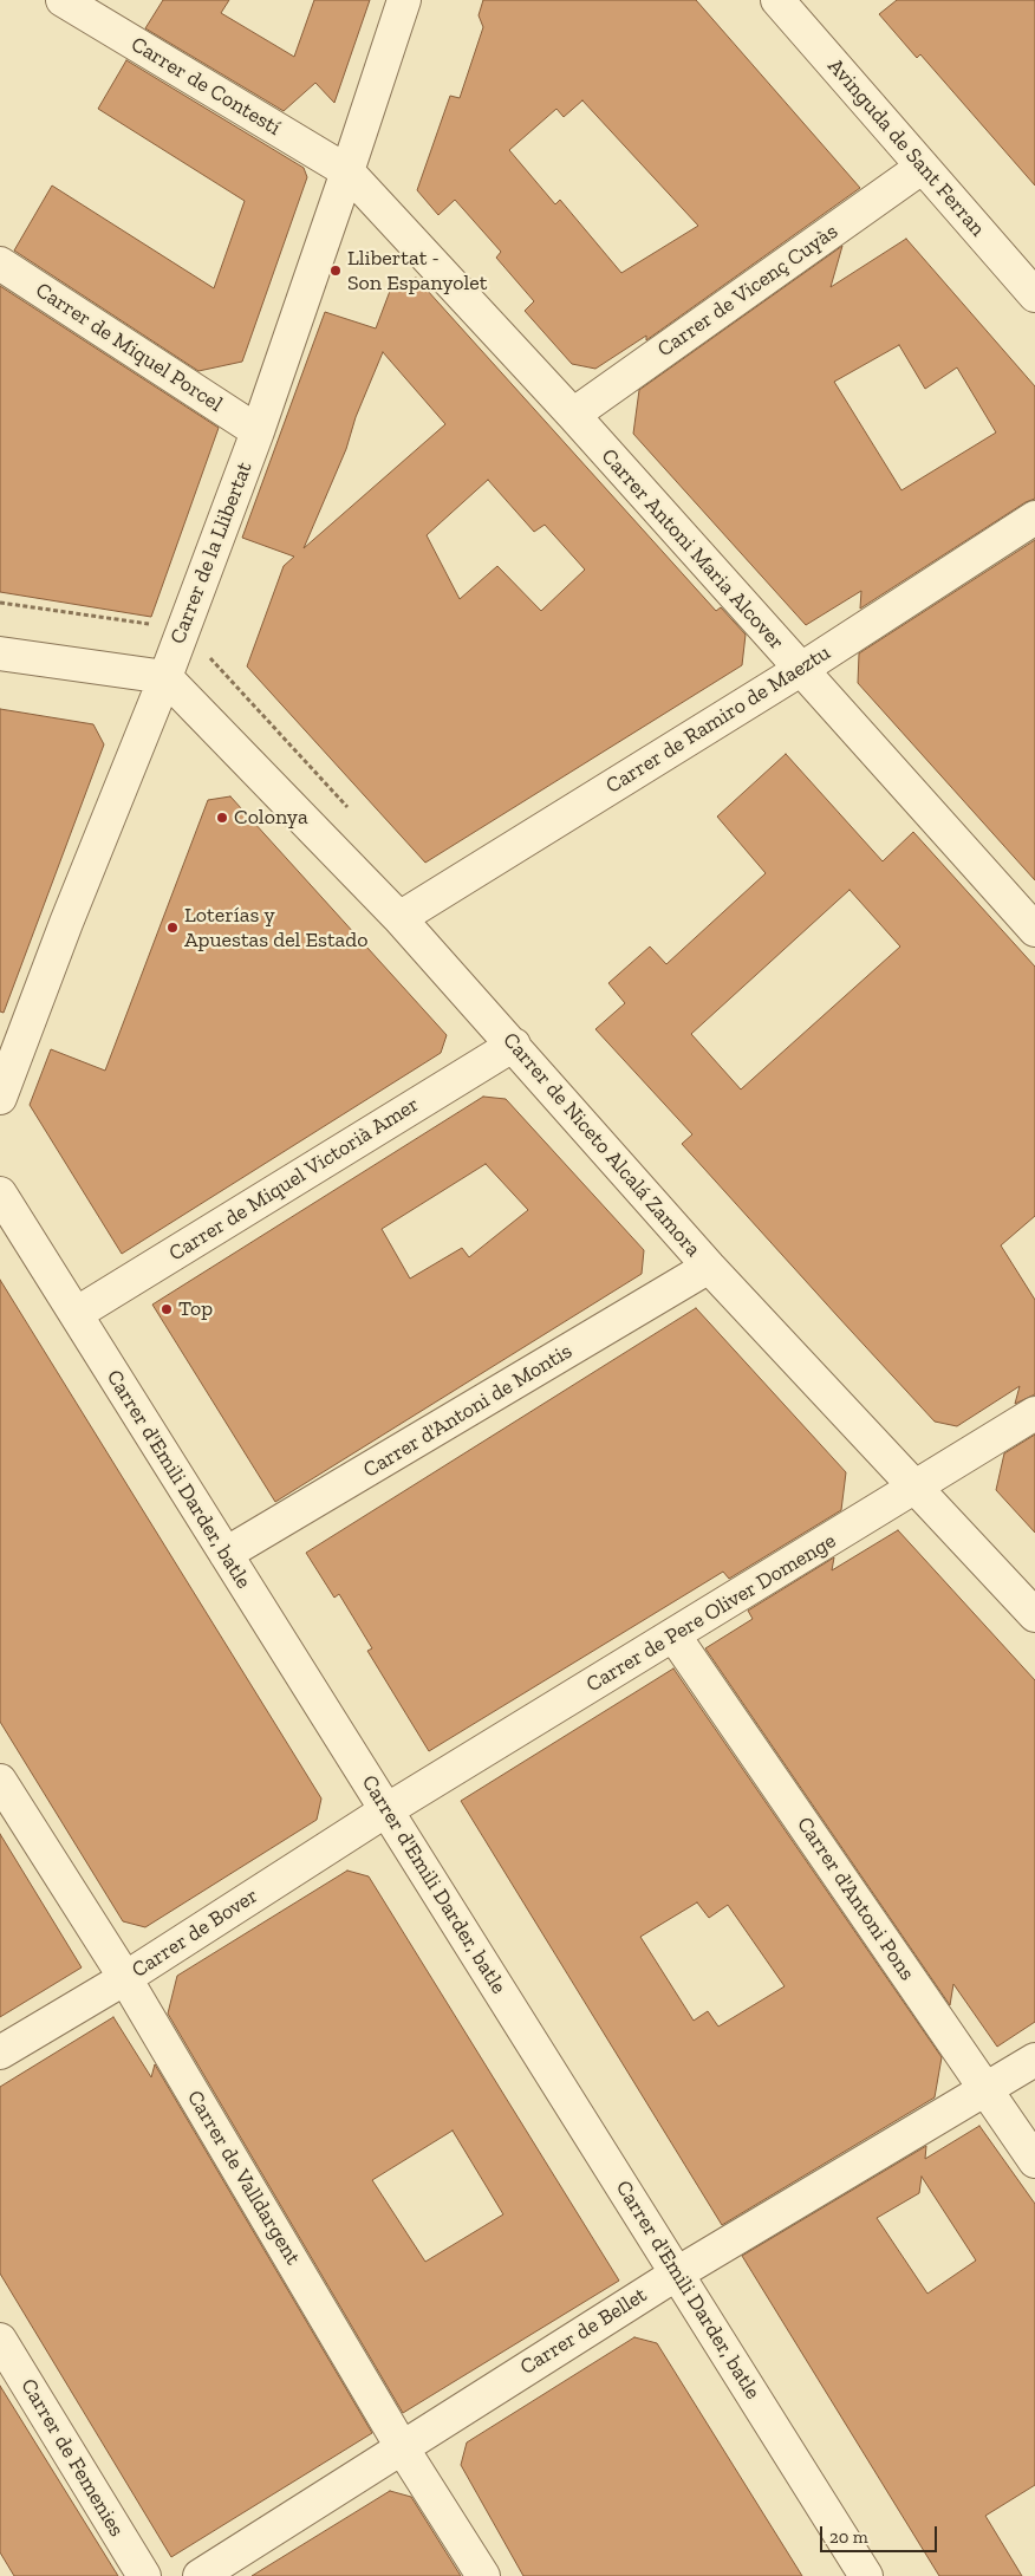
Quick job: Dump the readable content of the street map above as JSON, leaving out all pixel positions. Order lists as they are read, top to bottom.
{
  "streets": {
    "street": [
      "Carrer de Contestí",
      "Avinguda de Sant Ferran",
      "Carrer de Vicenç Cuyàs",
      "Carrer de Miquel Porcel",
      "Carrer Antoni Maria Alcover",
      "Carrer de la Llibertat",
      "Carrer de Ramiro de Maeztu",
      "Carrer de Niceto Alcalá Zamora",
      "Carrer de Miquel Victorià Amer",
      "Carrer d'Antoni de Montis",
      "Carrer d'Emili Darder, batle",
      "Carrer de Pere Oliver Domenge",
      "Carrer d'Antoni Pons",
      "Carrer de Bover",
      "Carrer de Valldargent",
      "Carrer de Bellet",
      "Carrer de Femenies"
    ]
  },
  "crossings": [
    ["Carrer de Contestí", "Carrer Antoni Maria Alcover"],
    ["Carrer de Contestí", "Carrer de la Llibertat"],
    ["Avinguda de Sant Ferran", "Carrer de Vicenç Cuyàs"],
    ["Carrer de Vicenç Cuyàs", "Carrer Antoni Maria Alcover"],
    ["Carrer de Miquel Porcel", "Carrer de la Llibertat"],
    ["Carrer Antoni Maria Alcover", "Carrer de la Llibertat"],
    ["Carrer Antoni Maria Alcover", "Carrer de Ramiro de Maeztu"],
    ["Carrer de la Llibertat", "Carrer de Niceto Alcalá Zamora"],
    ["Carrer de Ramiro de Maeztu", "Carrer de Niceto Alcalá Zamora"],
    ["Carrer de Niceto Alcalá Zamora", "Carrer de Miquel Victorià Amer"],
    ["Carrer de Niceto Alcalá Zamora", "Carrer d'Antoni de Montis"],
    ["Carrer de Niceto Alcalá Zamora", "Carrer de Pere Oliver Domenge"],
    ["Carrer de Miquel Victorià Amer", "Carrer d'Emili Darder, batle"],
    ["Carrer d'Antoni de Montis", "Carrer d'Emili Darder, batle"],
    ["Carrer d'Emili Darder, batle", "Carrer de Pere Oliver Domenge"],
    ["Carrer d'Emili Darder, batle", "Carrer de Bover"],
    ["Carrer d'Emili Darder, batle", "Carrer de Bellet"],
    ["Carrer de Pere Oliver Domenge", "Carrer d'Antoni Pons"],
    ["Carrer de Pere Oliver Domenge", "Carrer de Bover"],
    ["Carrer d'Antoni Pons", "Carrer de Bellet"],
    ["Carrer de Bover", "Carrer de Valldargent"],
    ["Carrer de Valldargent", "Carrer de Bellet"]
  ],
  "places": [
    "Llibertat - Son Espanyolet",
    "Colonya",
    "Loterías y Apuestas del Estado",
    "Top"
  ],
  "scale_bar": "20 m"
}
